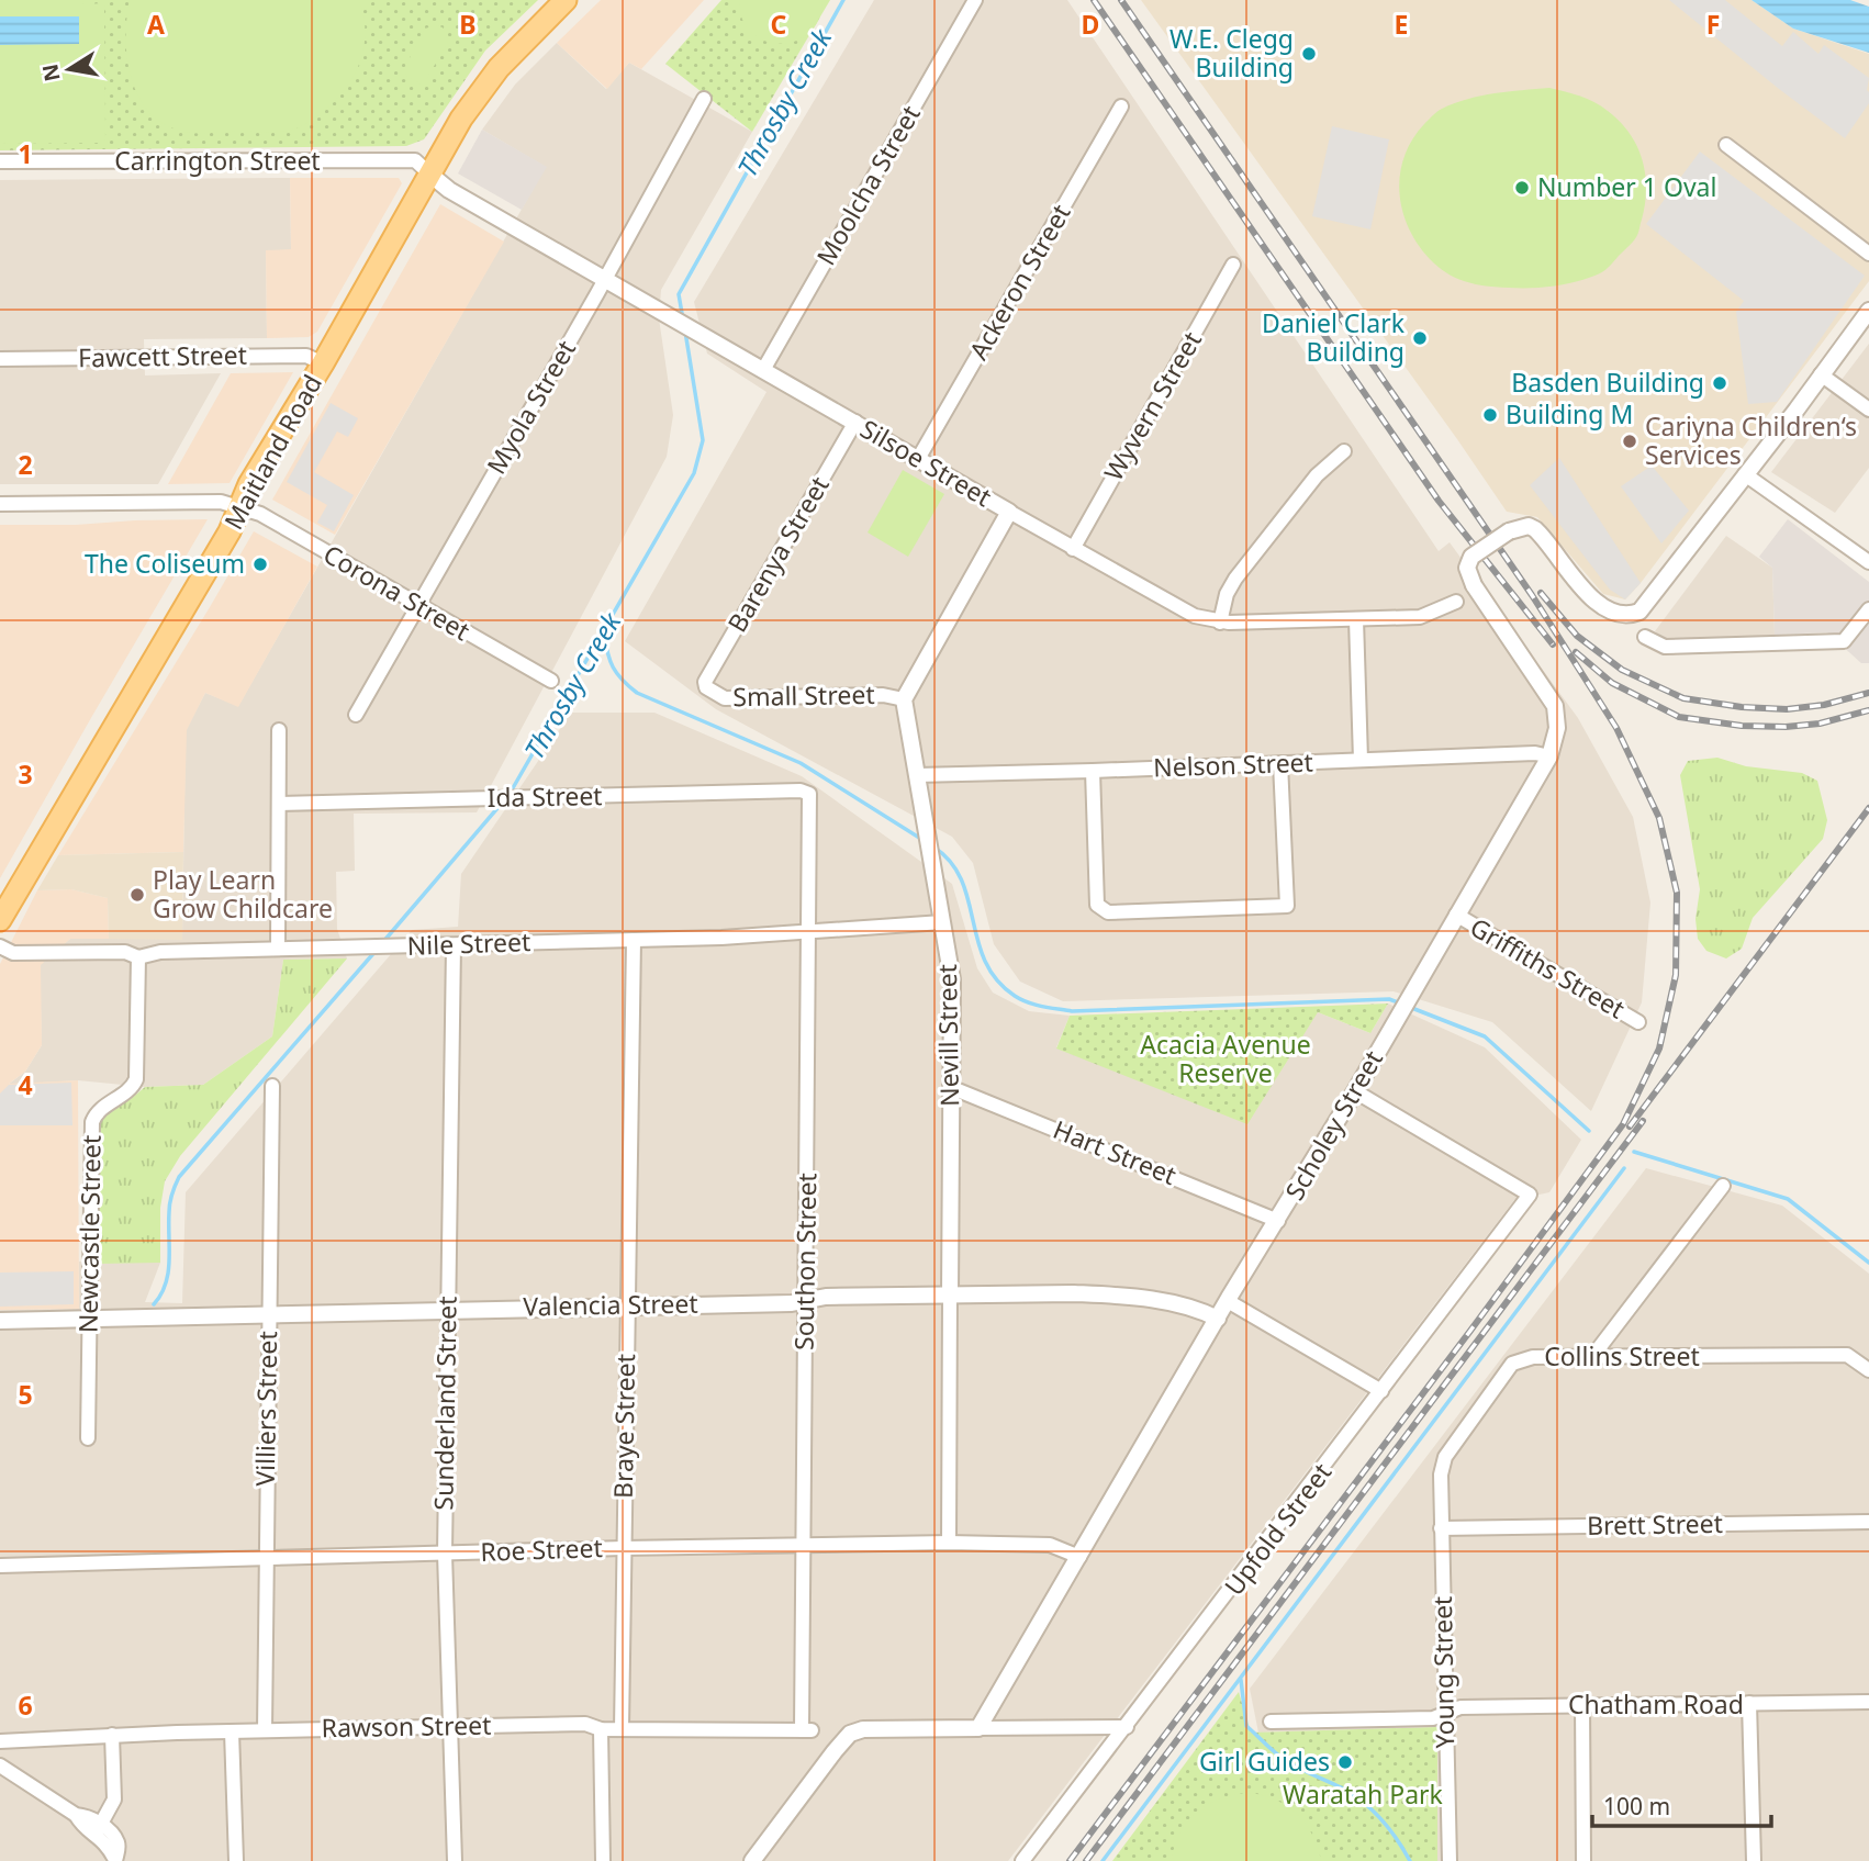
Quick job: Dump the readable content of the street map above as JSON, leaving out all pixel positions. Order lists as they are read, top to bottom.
{
  "streets": {
    "main road": ["Maitland Road"],
    "street": [
      "Carrington Street",
      "Moolcha Street",
      "Ackeron Street",
      "Fawcett Street",
      "Wyvern Street",
      "Myola Street",
      "Silsoe Street",
      "Barenya Street",
      "Corona Street",
      "Small Street",
      "Nelson Street",
      "Ida Street",
      "Nile Street",
      "Griffiths Street",
      "Nevill Street",
      "Scholey Street",
      "Hart Street",
      "Newcastle Street",
      "Southon Street",
      "Valencia Street",
      "Collins Street",
      "Sunderland Street",
      "Villiers Street",
      "Braye Street",
      "Brett Street",
      "Upfold Street",
      "Roe Street",
      "Young Street",
      "Chatham Road",
      "Rawson Street"
    ]
  },
  "crossings": [
    ["Carrington Street", "Maitland Road"],
    ["Carrington Street", "Silsoe Street"],
    ["Moolcha Street", "Silsoe Street"],
    ["Ackeron Street", "Silsoe Street"],
    ["Fawcett Street", "Maitland Road"],
    ["Wyvern Street", "Silsoe Street"],
    ["Myola Street", "Silsoe Street"],
    ["Myola Street", "Corona Street"],
    ["Maitland Road", "Silsoe Street"],
    ["Maitland Road", "Corona Street"],
    ["Silsoe Street", "Barenya Street"],
    ["Barenya Street", "Small Street"],
    ["Small Street", "Nevill Street"],
    ["Nelson Street", "Nevill Street"],
    ["Nelson Street", "Scholey Street"],
    ["Ida Street", "Southon Street"],
    ["Nile Street", "Nevill Street"],
    ["Nile Street", "Newcastle Street"],
    ["Nile Street", "Southon Street"],
    ["Nile Street", "Sunderland Street"],
    ["Nile Street", "Braye Street"],
    ["Griffiths Street", "Scholey Street"],
    ["Nevill Street", "Hart Street"],
    ["Nevill Street", "Valencia Street"],
    ["Nevill Street", "Roe Street"],
    ["Scholey Street", "Hart Street"],
    ["Scholey Street", "Valencia Street"],
    ["Scholey Street", "Upfold Street"],
    ["Scholey Street", "Roe Street"],
    ["Newcastle Street", "Valencia Street"],
    ["Southon Street", "Valencia Street"],
    ["Southon Street", "Roe Street"],
    ["Southon Street", "Rawson Street"],
    ["Valencia Street", "Sunderland Street"],
    ["Valencia Street", "Villiers Street"],
    ["Valencia Street", "Braye Street"],
    ["Collins Street", "Brett Street"],
    ["Collins Street", "Young Street"],
    ["Sunderland Street", "Roe Street"],
    ["Sunderland Street", "Rawson Street"],
    ["Villiers Street", "Roe Street"],
    ["Villiers Street", "Rawson Street"],
    ["Braye Street", "Roe Street"],
    ["Braye Street", "Rawson Street"],
    ["Brett Street", "Young Street"],
    ["Young Street", "Chatham Road"]
  ],
  "water": ["Throsby Creek"],
  "parks": ["Acacia Avenue Reserve", "Waratah Park"],
  "places": [
    "W.E. Clegg Building",
    "Number 1 Oval",
    "Daniel Clark Building",
    "Basden Building",
    "Building M",
    "Cariyna Children‘s Services",
    "The Coliseum",
    "Play Learn Grow Childcare",
    "Girl Guides"
  ],
  "scale_bar": "100 m",
  "north": "left",
  "grid": {
    "columns": [
      "A",
      "B",
      "C",
      "D",
      "E",
      "F"
    ],
    "rows": [
      "1",
      "2",
      "3",
      "4",
      "5",
      "6"
    ]
  }
}
